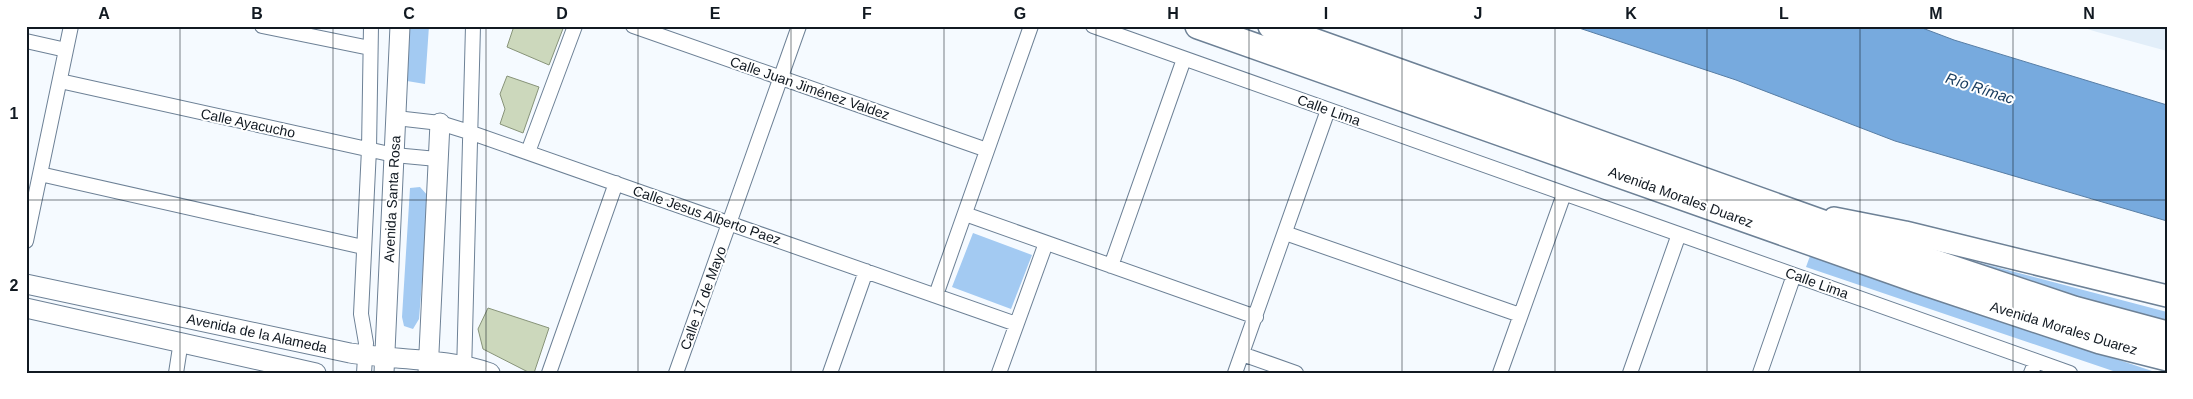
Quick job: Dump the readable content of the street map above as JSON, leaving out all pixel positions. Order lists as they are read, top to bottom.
{
  "streets": {
    "highway": ["Avenida Morales Duarez"],
    "street": [
      "Calle Juan Jiménez Valdez",
      "Calle Lima",
      "Calle Ayacucho",
      "Avenida Santa Rosa",
      "Calle Jesus Alberto Paez",
      "Calle 17 de Mayo",
      "Avenida de la Alameda"
    ]
  },
  "crossings": [
    ["Calle Juan Jiménez Valdez", "Calle 17 de Mayo"],
    ["Calle Ayacucho", "Avenida Santa Rosa"],
    ["Avenida Santa Rosa", "Calle Jesus Alberto Paez"],
    ["Avenida Santa Rosa", "Avenida de la Alameda"],
    ["Calle Jesus Alberto Paez", "Calle 17 de Mayo"]
  ],
  "water": ["Río Rímac"],
  "grid": {
    "columns": [
      "A",
      "B",
      "C",
      "D",
      "E",
      "F",
      "G",
      "H",
      "I",
      "J",
      "K",
      "L",
      "M",
      "N"
    ],
    "rows": ["1", "2"]
  }
}
